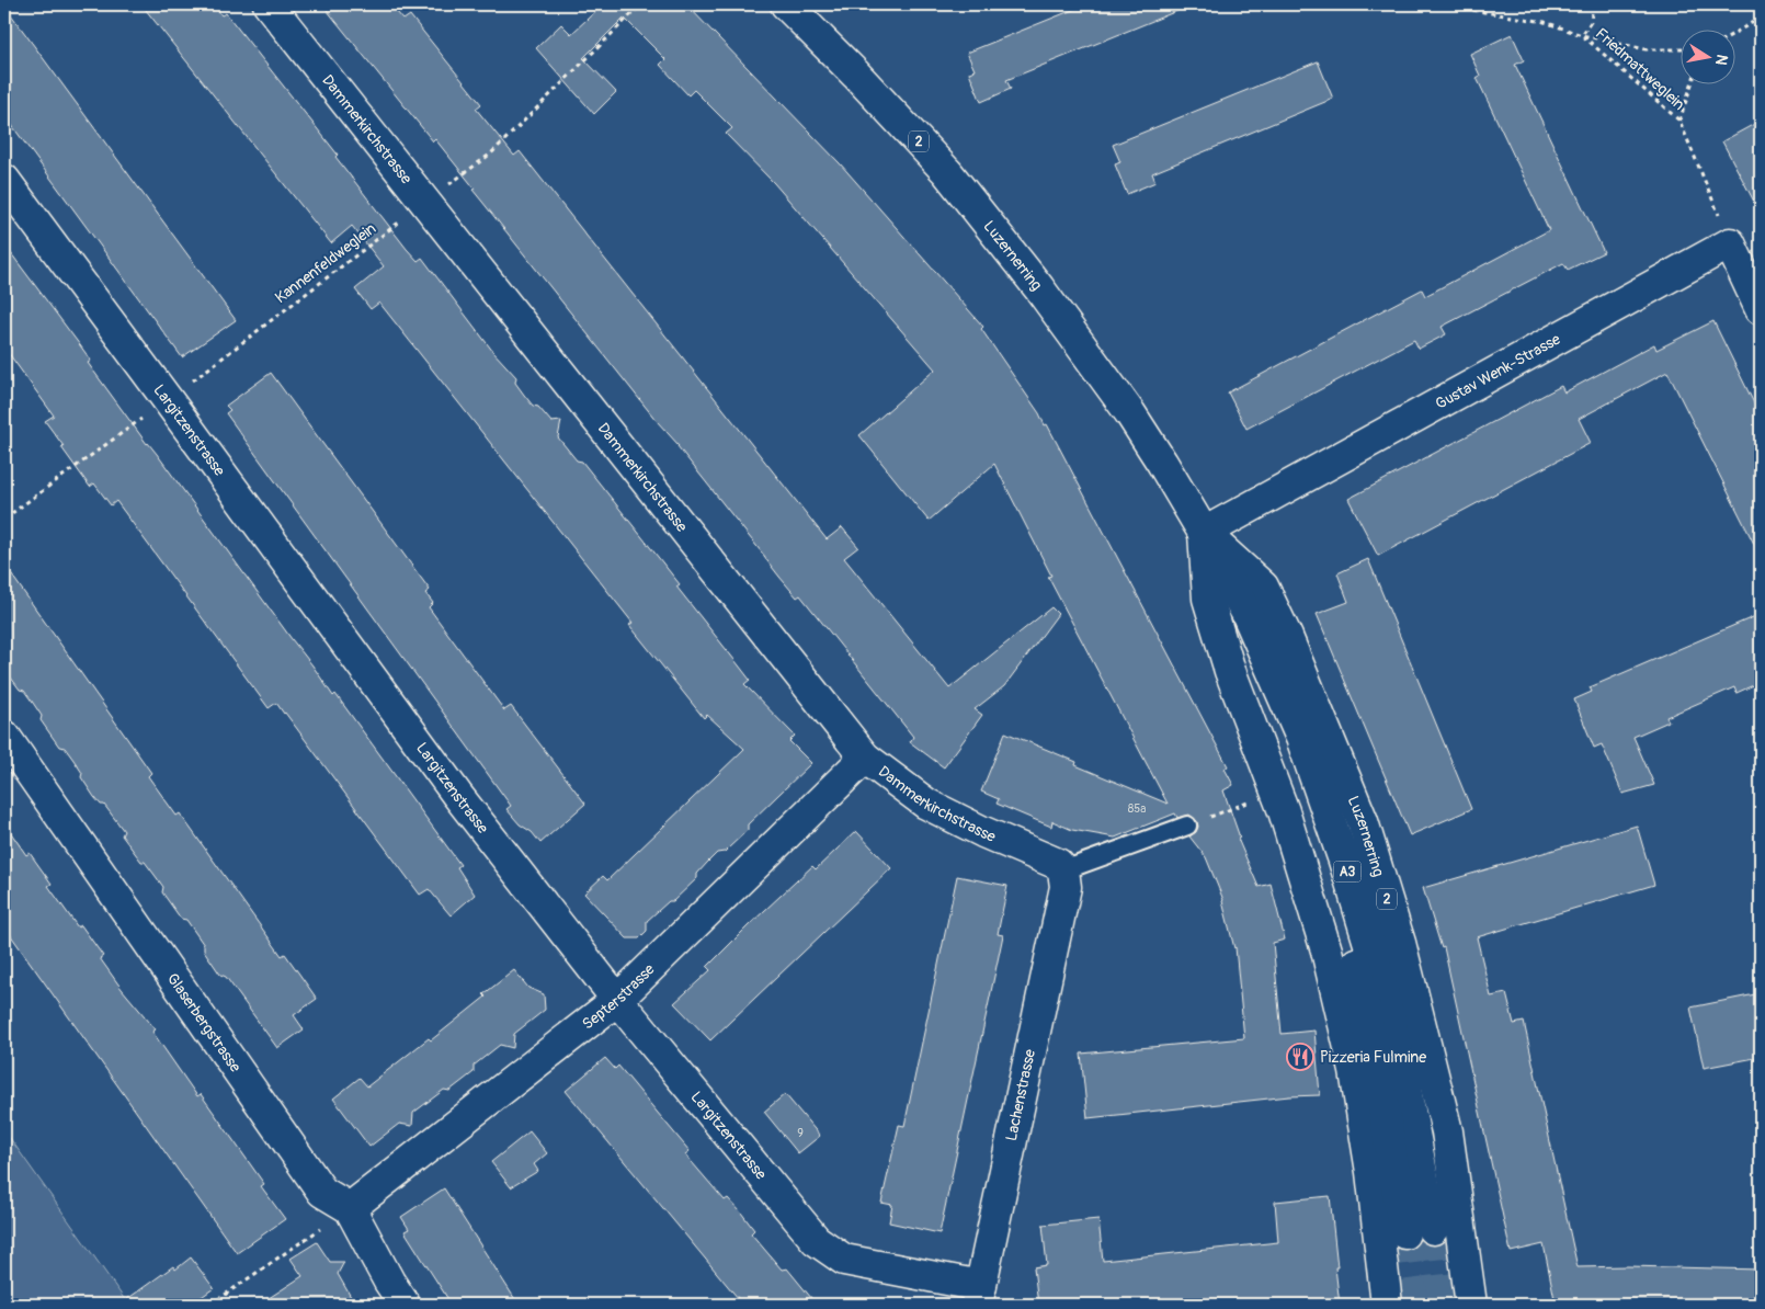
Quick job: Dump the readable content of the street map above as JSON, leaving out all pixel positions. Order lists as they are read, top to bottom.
{
  "streets": {
    "main road": [
      "Dammerkirchstrasse",
      "2",
      "Luzernerring",
      "Gustav Wenk-Strasse",
      "Largitzenstrasse",
      "A3",
      "Septerstrasse",
      "Glaserbergstrasse",
      "Lachenstrasse"
    ],
    "path": ["Friedmattweglein", "Kannenfeldweglein"]
  },
  "crossings": [
    ["Friedmattweglein", "Gustav Wenk-Strasse"],
    ["Dammerkirchstrasse", "Kannenfeldweglein"],
    ["Dammerkirchstrasse", "Septerstrasse"],
    ["Dammerkirchstrasse", "Lachenstrasse"],
    ["Luzernerring", "Gustav Wenk-Strasse"],
    ["Luzernerring", "A3"],
    ["Kannenfeldweglein", "Largitzenstrasse"],
    ["Gustav Wenk-Strasse", "A3"],
    ["Largitzenstrasse", "Septerstrasse"],
    ["Largitzenstrasse", "Lachenstrasse"],
    ["Septerstrasse", "Glaserbergstrasse"]
  ],
  "places": {
    "restaurant": ["Pizzeria Fulmine"]
  },
  "house_numbers": ["85a", "9"],
  "north": "right"
}
